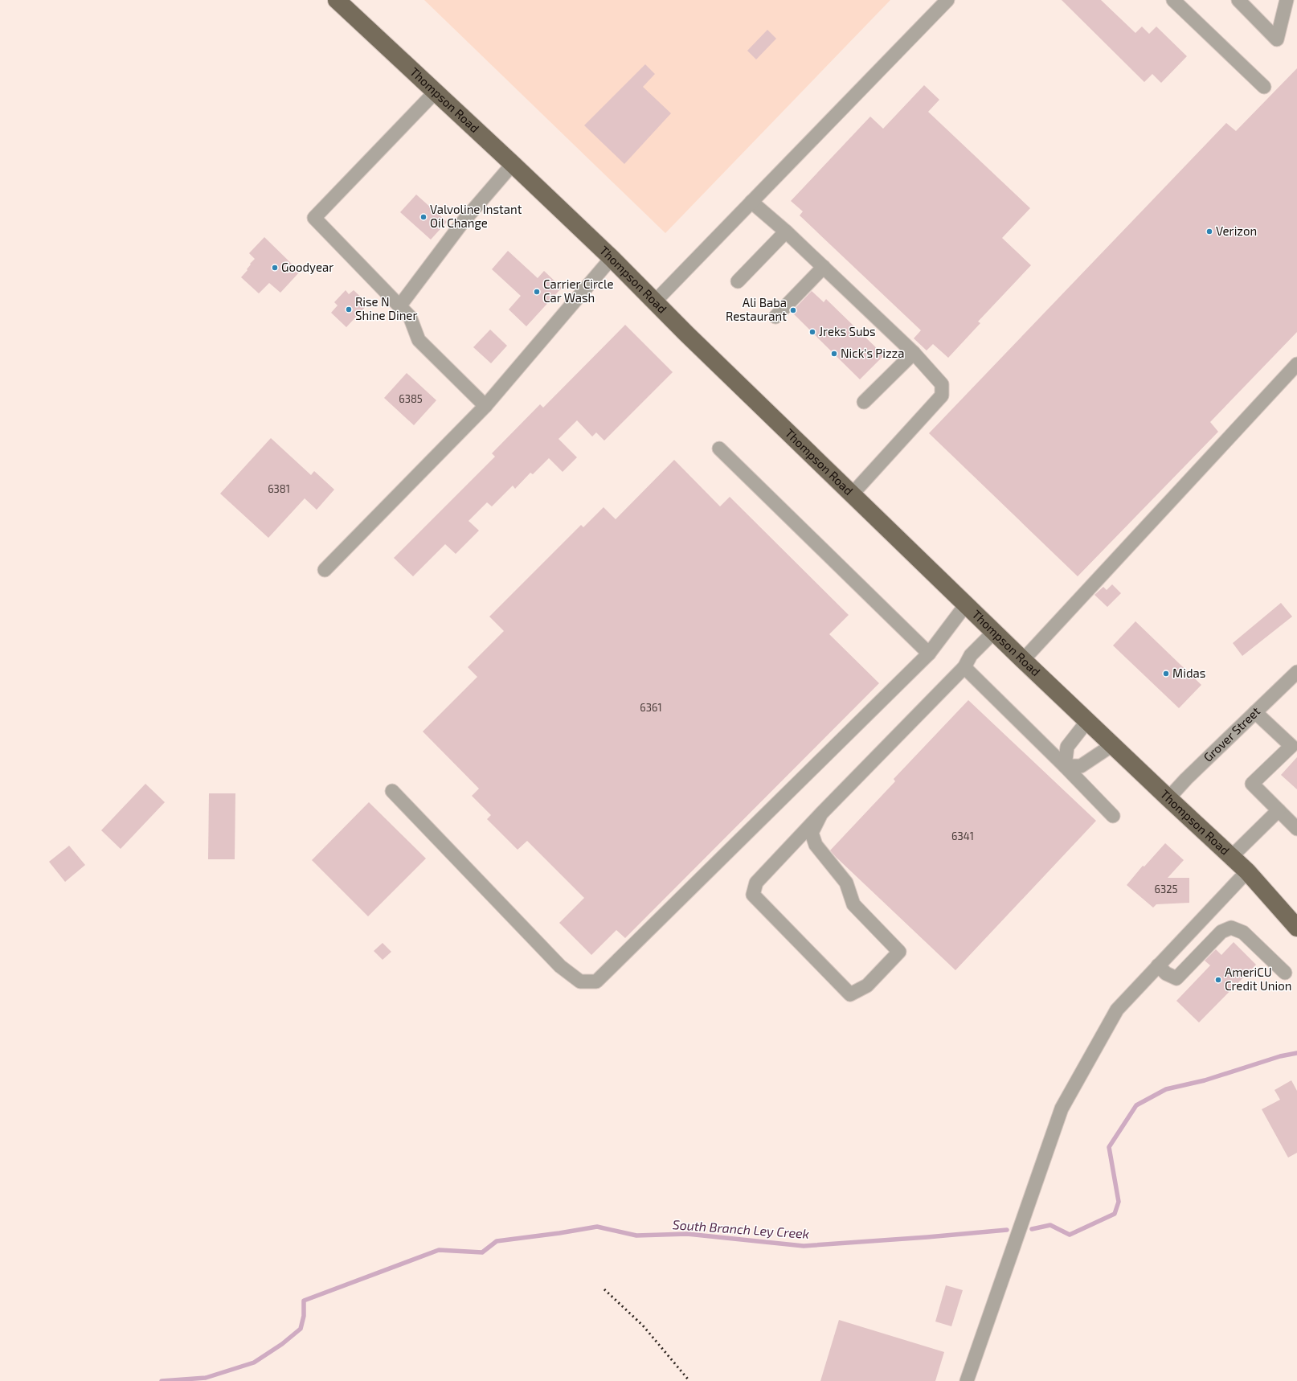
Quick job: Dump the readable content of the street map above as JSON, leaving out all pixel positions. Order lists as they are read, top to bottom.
{
  "streets": {
    "main road": ["Thompson Road"],
    "street": ["Grover Street"]
  },
  "crossings": [
    ["Thompson Road", "Grover Street"]
  ],
  "water": ["South Branch Ley Creek"],
  "places": [
    "Valvoline Instant Oil Change",
    "Verizon",
    "Goodyear",
    "Carrier Circle Car Wash",
    "Rise N Shine Diner",
    "Ali Baba Restaurant",
    "Jreks Subs",
    "Nick's Pizza",
    "Midas",
    "AmeriCU Credit Union"
  ],
  "house_numbers": [
    "6385",
    "6381",
    "6361",
    "6341",
    "6325"
  ]
}
